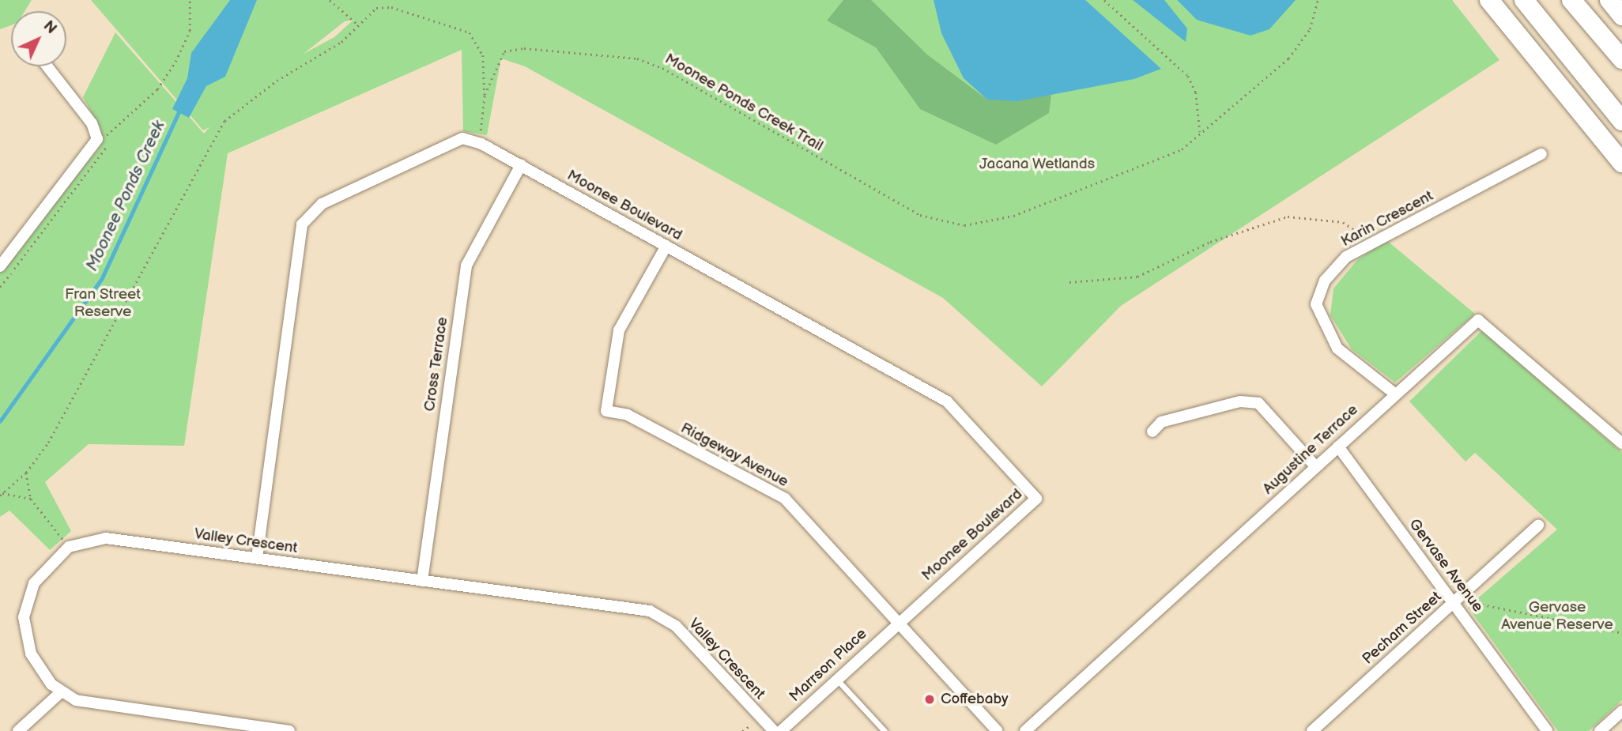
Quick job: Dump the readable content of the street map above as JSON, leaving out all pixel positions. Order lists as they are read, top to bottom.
{
  "streets": {
    "street": [
      "Moonee Boulevard",
      "Karin Crescent",
      "Cross Terrace",
      "Augustine Terrace",
      "Ridgeway Avenue",
      "Valley Crescent",
      "Gervase Avenue",
      "Pecham Street",
      "Marrson Place"
    ],
    "path": ["Moonee Ponds Creek Trail"]
  },
  "crossings": [
    ["Moonee Boulevard", "Cross Terrace"],
    ["Moonee Boulevard", "Ridgeway Avenue"],
    ["Moonee Boulevard", "Valley Crescent"],
    ["Moonee Boulevard", "Marrson Place"],
    ["Karin Crescent", "Augustine Terrace"],
    ["Cross Terrace", "Valley Crescent"],
    ["Augustine Terrace", "Gervase Avenue"],
    ["Ridgeway Avenue", "Marrson Place"],
    ["Gervase Avenue", "Pecham Street"]
  ],
  "water": ["Moonee Ponds Creek"],
  "parks": ["Jacana Wetlands", "Fran Street Reserve", "Gervase Avenue Reserve"],
  "places": ["Coffebaby"],
  "north": "top right"
}
